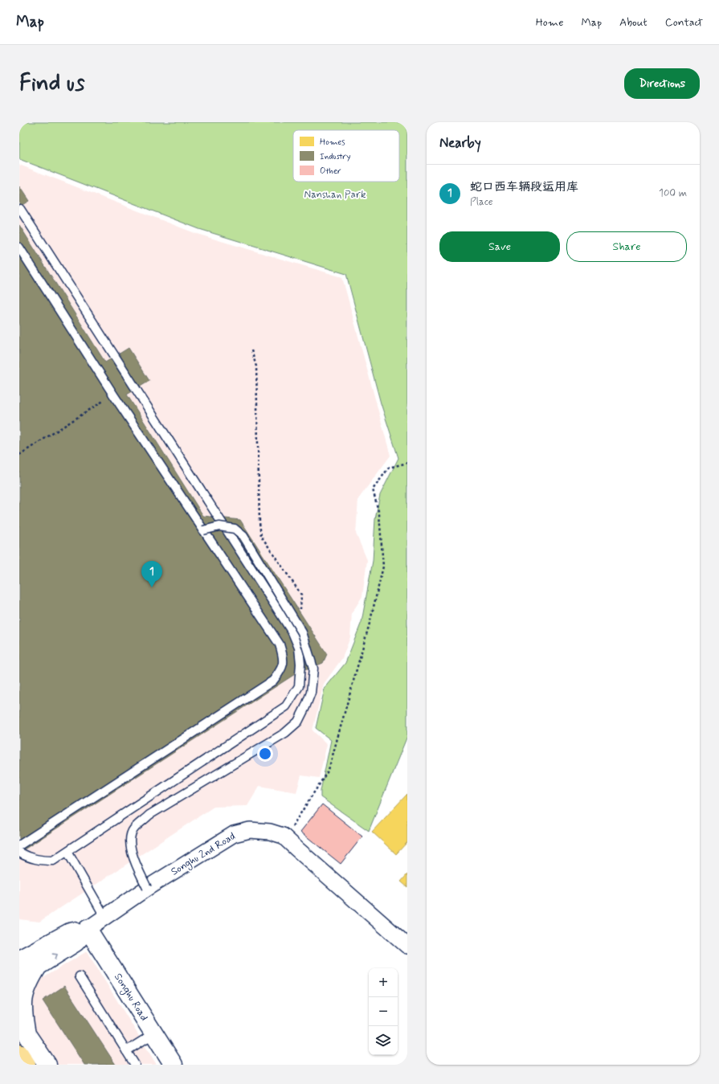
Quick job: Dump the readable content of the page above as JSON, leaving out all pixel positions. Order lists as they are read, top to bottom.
{
  "streets": {
    "street": ["Songhu 2nd Road", "Songhu Road"]
  },
  "crossings": [
    ["Songhu 2nd Road", "Songhu Road"]
  ],
  "parks": ["Nanshan Park"],
  "legend": ["Homes", "Industry", "Other"],
  "page": {
    "header": "Map",
    "nav": [
      "Home",
      "Map",
      "About",
      "Contact"
    ],
    "buttons": [
      "Directions",
      ["Save", "Share"]
    ],
    "title": "Find us",
    "heading": "Nearby",
    "list": [
      {
        "mark": "1",
        "name": "蛇口西车辆段运用库",
        "note": "Place",
        "value": "100 m"
      }
    ],
    "pins": "1",
    "map_buttons": ["+", "−"]
  }
}
